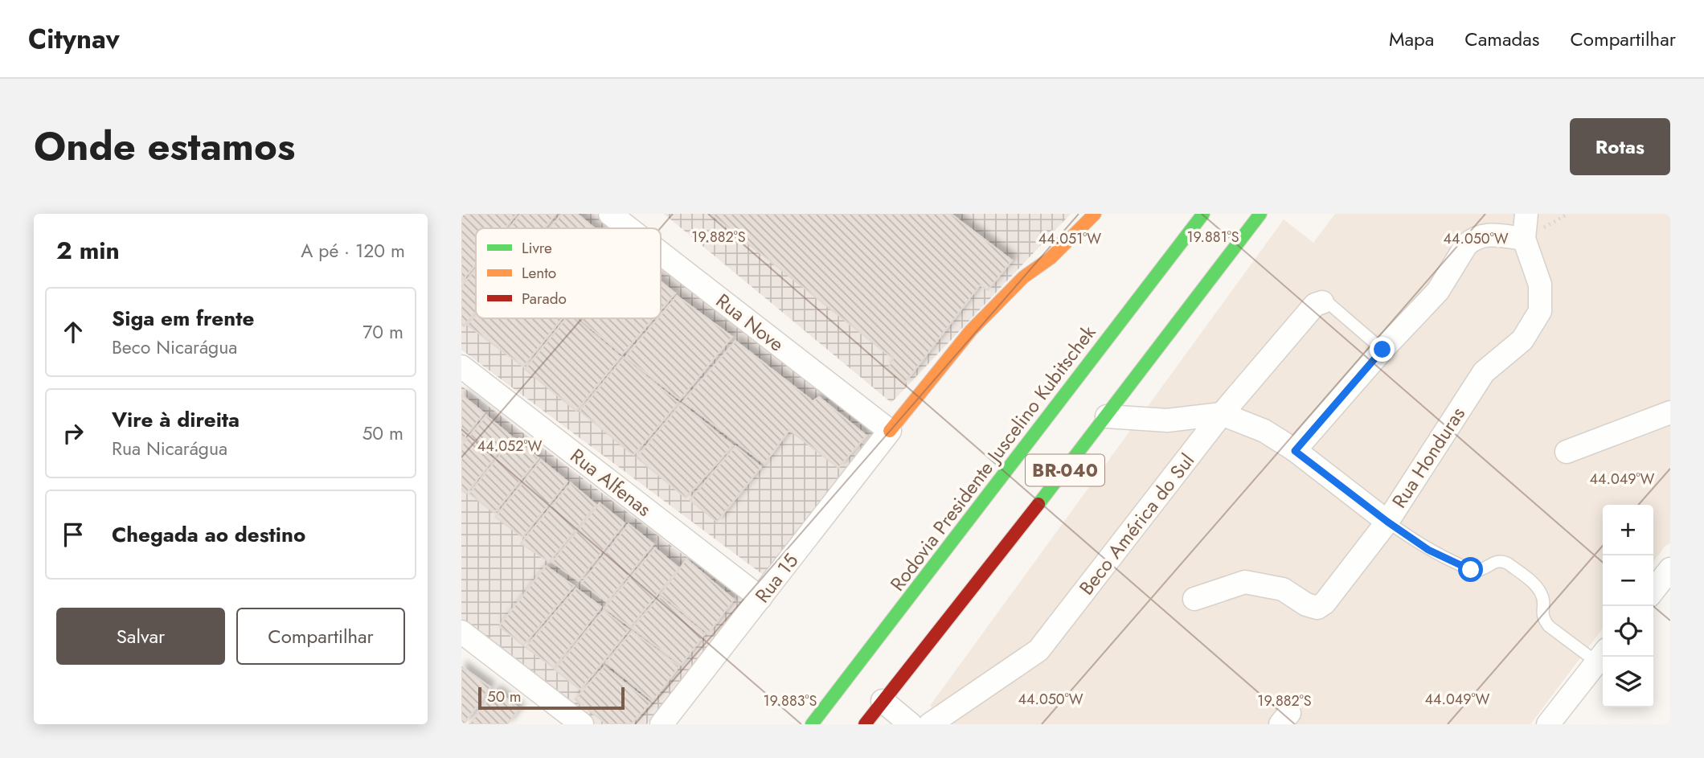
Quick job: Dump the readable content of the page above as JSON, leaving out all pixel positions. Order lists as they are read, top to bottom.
{
  "streets": {
    "highway": ["Rodovia Presidente Juscelino Kubitschek", "BR-040"],
    "street": [
      "Rua Nove",
      "Rua Honduras",
      "Rua Alfenas",
      "Beco América do Sul",
      "Rua 15"
    ]
  },
  "crossings": [
    ["Rua Nove", "Rua 15"],
    ["Rua Alfenas", "Rua 15"]
  ],
  "legend": ["Livre", "Lento", "Parado"],
  "scale_bar": "50 m",
  "page": {
    "header": "Citynav",
    "nav": ["Mapa", "Camadas", "Compartilhar"],
    "title": "Onde estamos",
    "buttons": [
      "Rotas",
      ["Salvar", "Compartilhar"]
    ],
    "heading": ["2 min", "A pé · 120 m"],
    "list": [
      ["Siga em frente", "Beco Nicarágua", "70 m"],
      ["Vire à direita", "Rua Nicarágua", "50 m"],
      "Chegada ao destino"
    ],
    "map_buttons": ["+", "−"],
    "scale": "50 m"
  },
  "coordinates": [
    "19.882°S",
    "19.881°S",
    "44.051°W",
    "44.050°W",
    "44.052°W",
    "44.049°W",
    "19.883°S"
  ]
}
